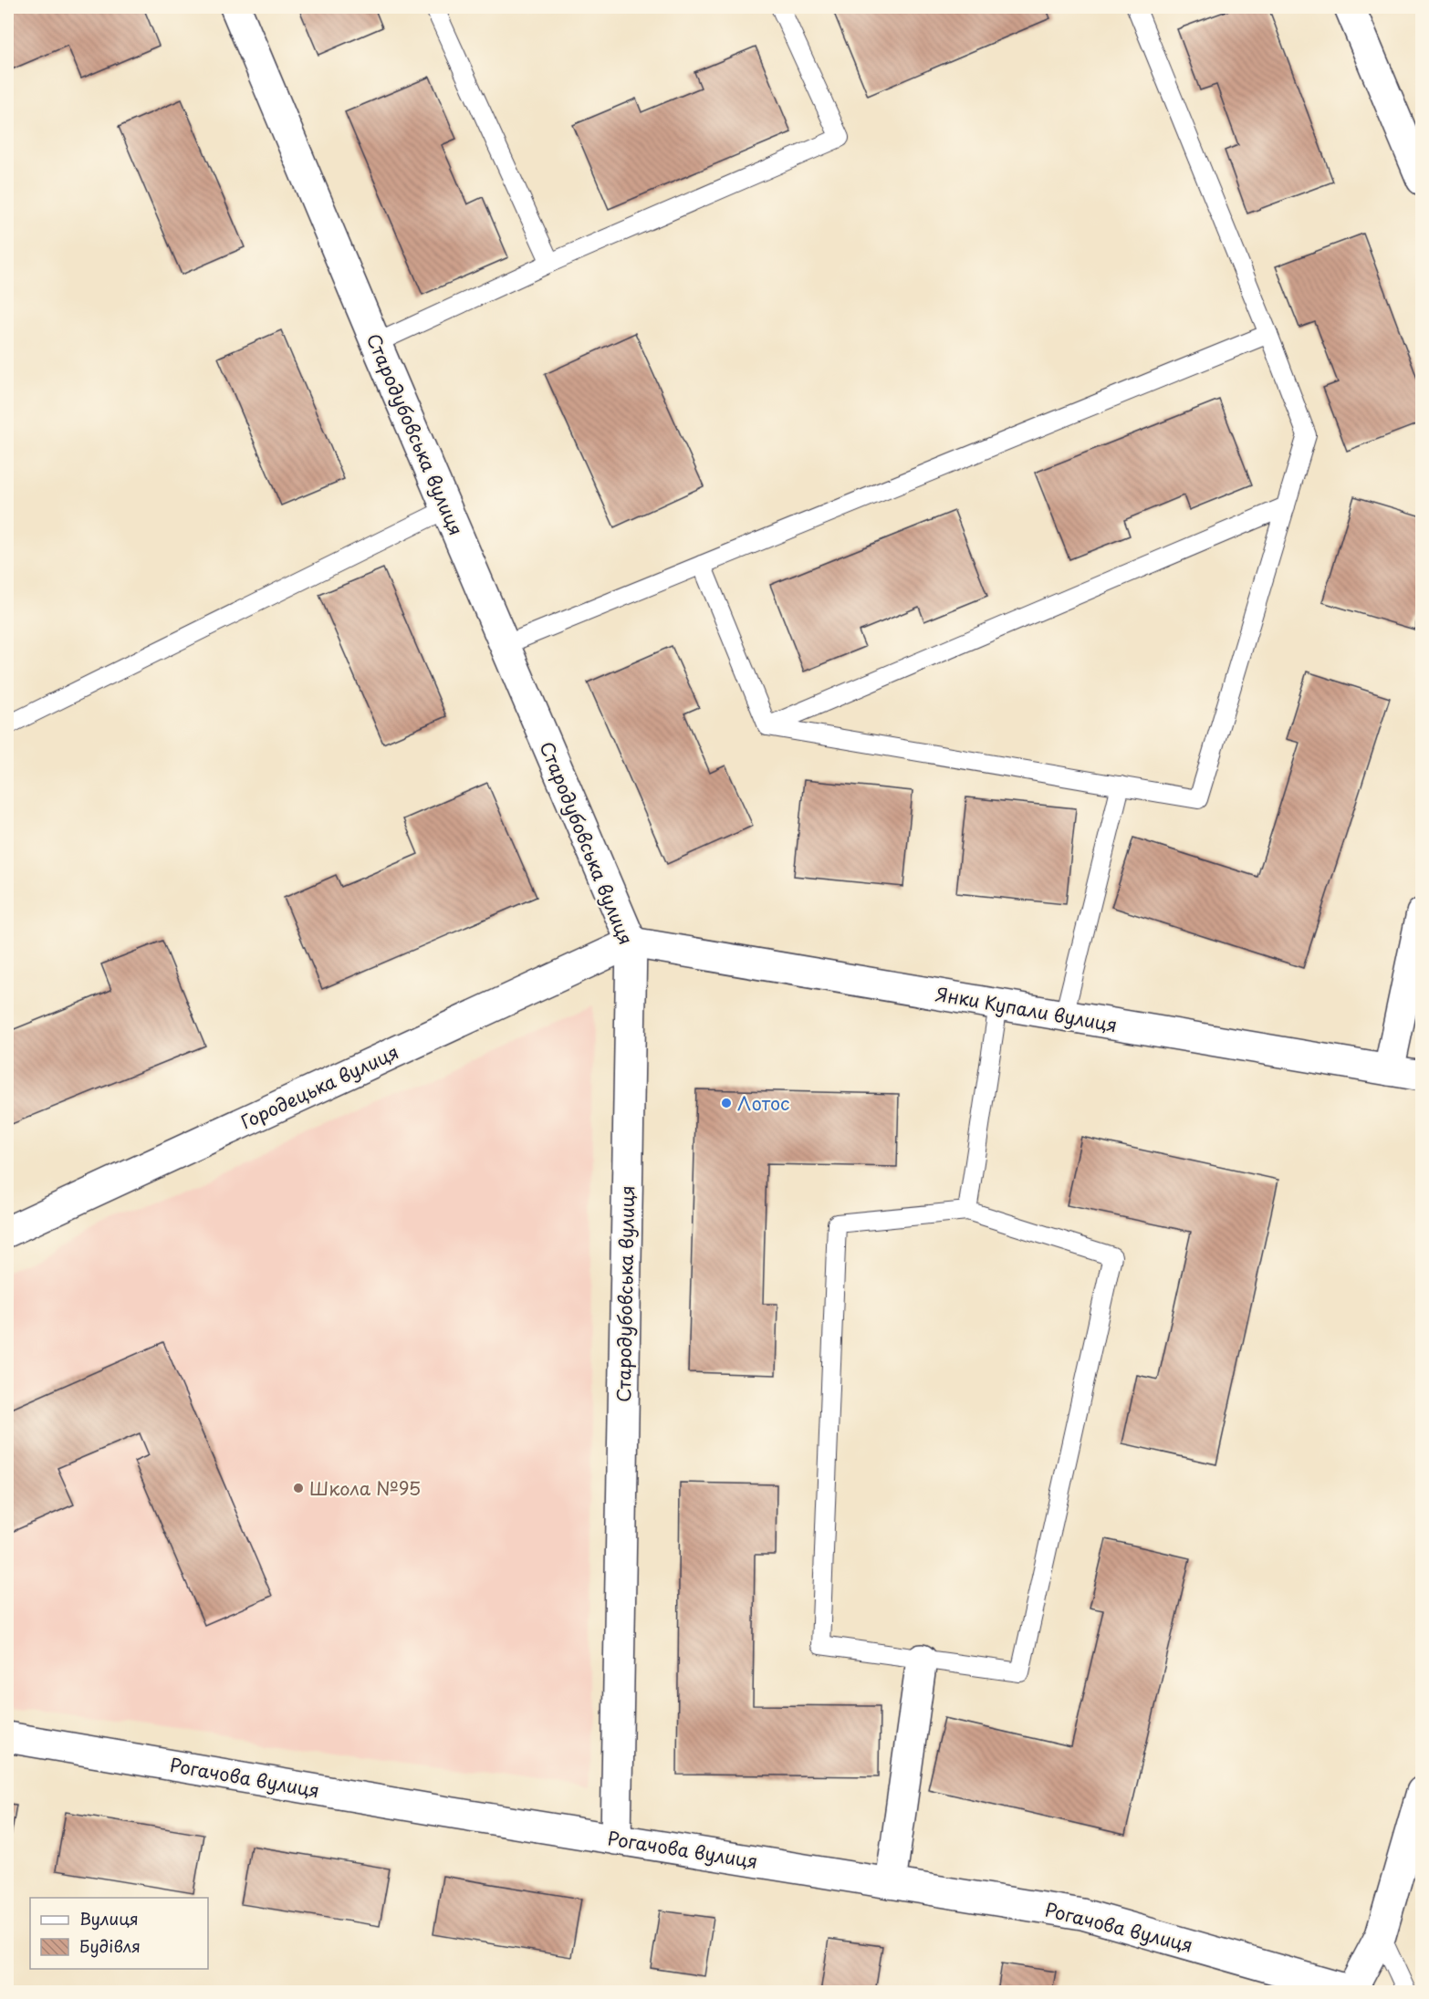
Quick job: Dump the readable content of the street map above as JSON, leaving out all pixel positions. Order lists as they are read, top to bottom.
{
  "streets": {
    "street": [
      "Стародубовська вулиця",
      "Янки Купали вулиця",
      "Городецька вулиця",
      "Рогачова вулиця"
    ]
  },
  "crossings": [
    ["Стародубовська вулиця", "Янки Купали вулиця"],
    ["Стародубовська вулиця", "Городецька вулиця"],
    ["Стародубовська вулиця", "Рогачова вулиця"],
    ["Янки Купали вулиця", "Городецька вулиця"]
  ],
  "places": ["Лотос", "Школа №95"],
  "legend": ["Вулиця", "Будівля"]
}
